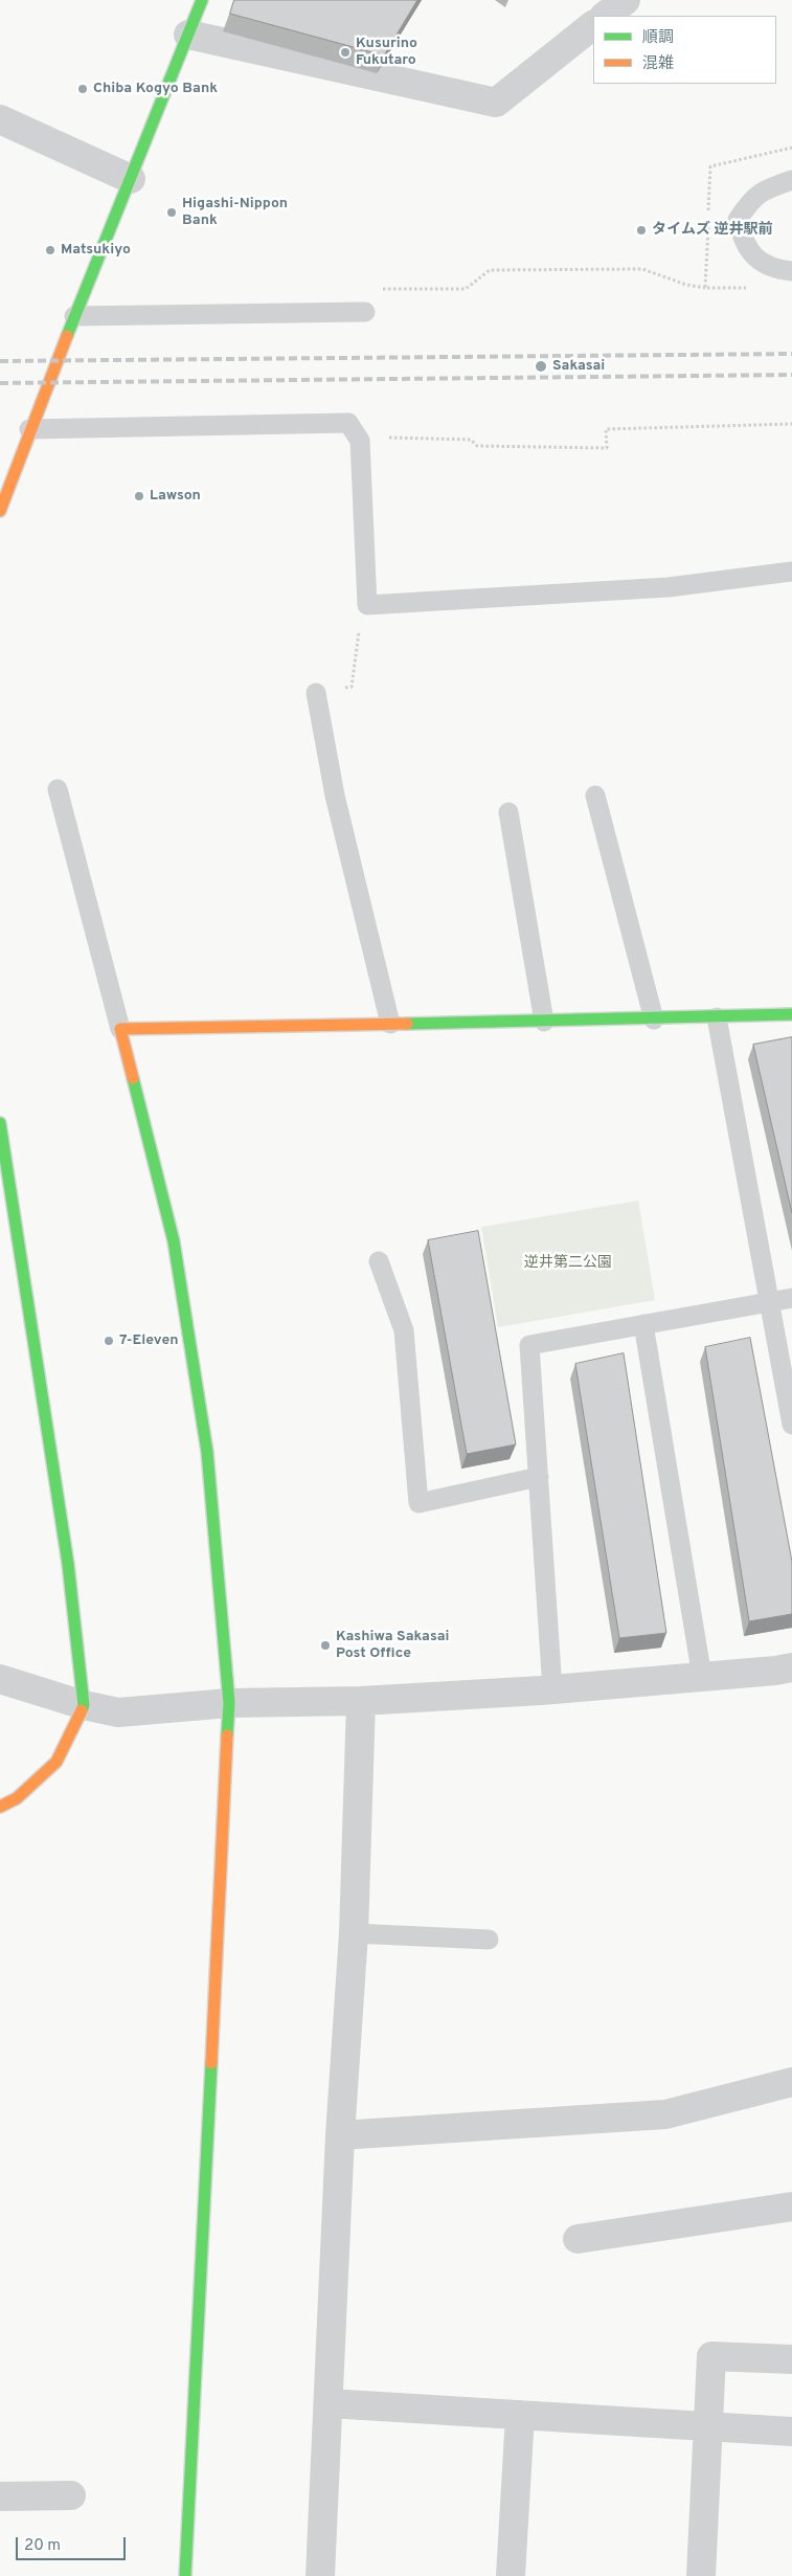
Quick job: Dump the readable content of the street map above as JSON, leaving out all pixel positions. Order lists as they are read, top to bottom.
{
  "parks": ["逆井第二公園"],
  "places": [
    "Kusurino Fukutaro",
    "Chiba Kogyo Bank",
    "Higashi-Nippon Bank",
    "タイムズ 逆井駅前",
    "Matsukiyo",
    "Sakasai",
    "Lawson",
    "7-Eleven",
    "Kashiwa Sakasai Post Office"
  ],
  "legend": ["順調", "混雑"],
  "scale_bar": "20 m"
}
